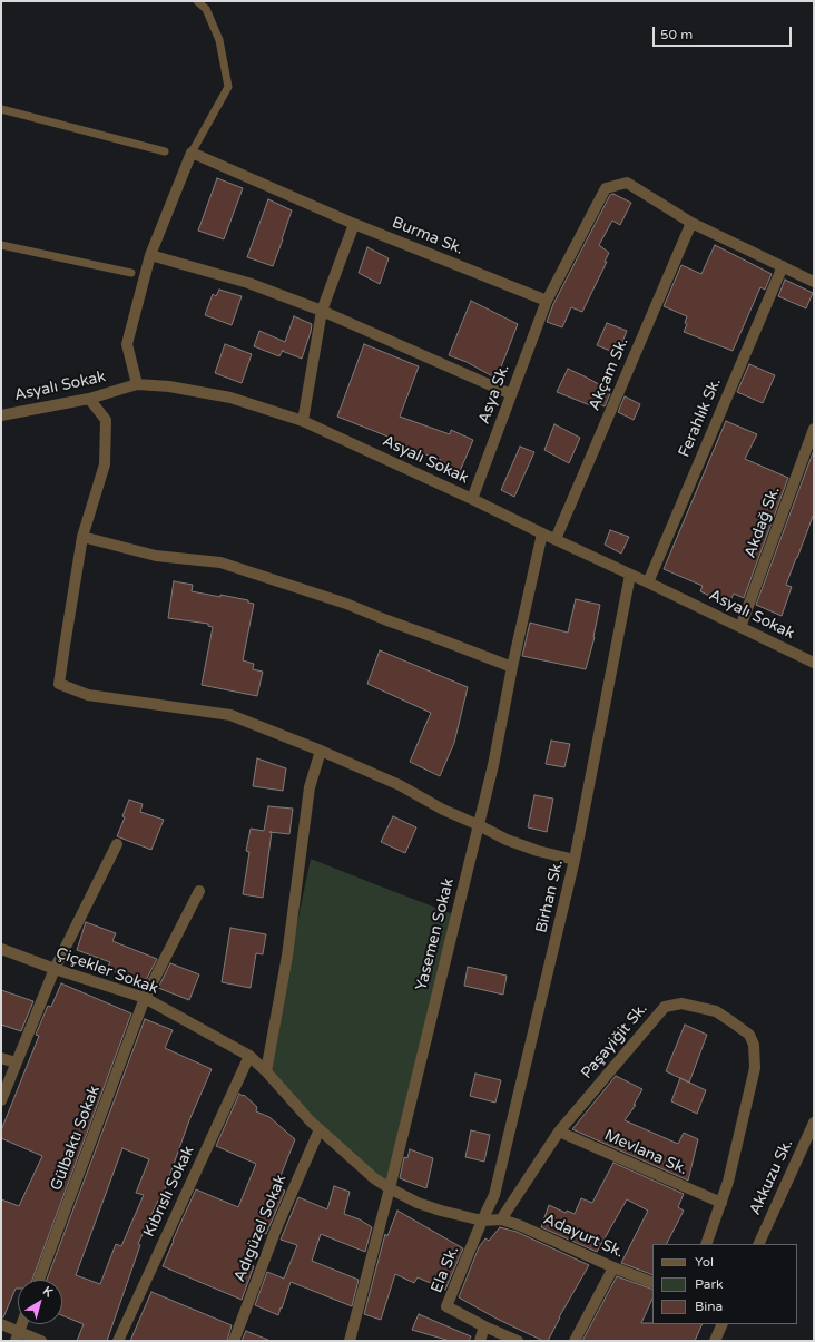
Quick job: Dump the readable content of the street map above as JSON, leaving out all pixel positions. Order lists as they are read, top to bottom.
{
  "streets": {
    "street": [
      "Burma Sk.",
      "Akçam Sk.",
      "Asyalı Sokak",
      "Asya Sk.",
      "Ferahlık Sk.",
      "Akdağ Sk.",
      "Birhan Sk.",
      "Yasemen Sokak",
      "Çiçekler Sokak",
      "Paşayiğit Sk.",
      "Gülbaktı Sokak",
      "Mevlana Sk.",
      "Akkuzu Sk.",
      "Kıbrıslı Sokak",
      "Adıgüzel Sokak",
      "Adayurt Sk.",
      "Ela Sk."
    ]
  },
  "crossings": [
    ["Burma Sk.", "Asya Sk."],
    ["Akçam Sk.", "Asyalı Sokak"],
    ["Asyalı Sokak", "Asya Sk."],
    ["Asyalı Sokak", "Ferahlık Sk."],
    ["Asyalı Sokak", "Akdağ Sk."],
    ["Asyalı Sokak", "Birhan Sk."],
    ["Asyalı Sokak", "Yasemen Sokak"],
    ["Birhan Sk.", "Çiçekler Sokak"],
    ["Birhan Sk.", "Ela Sk."],
    ["Yasemen Sokak", "Çiçekler Sokak"],
    ["Çiçekler Sokak", "Paşayiğit Sk."],
    ["Çiçekler Sokak", "Gülbaktı Sokak"],
    ["Çiçekler Sokak", "Kıbrıslı Sokak"],
    ["Çiçekler Sokak", "Adıgüzel Sokak"],
    ["Çiçekler Sokak", "Adayurt Sk."],
    ["Çiçekler Sokak", "Ela Sk."],
    ["Paşayiğit Sk.", "Mevlana Sk."],
    ["Paşayiğit Sk.", "Adayurt Sk."]
  ],
  "legend": ["Yol", "Park", "Bina"],
  "scale_bar": "50 m",
  "north": "top right"
}
